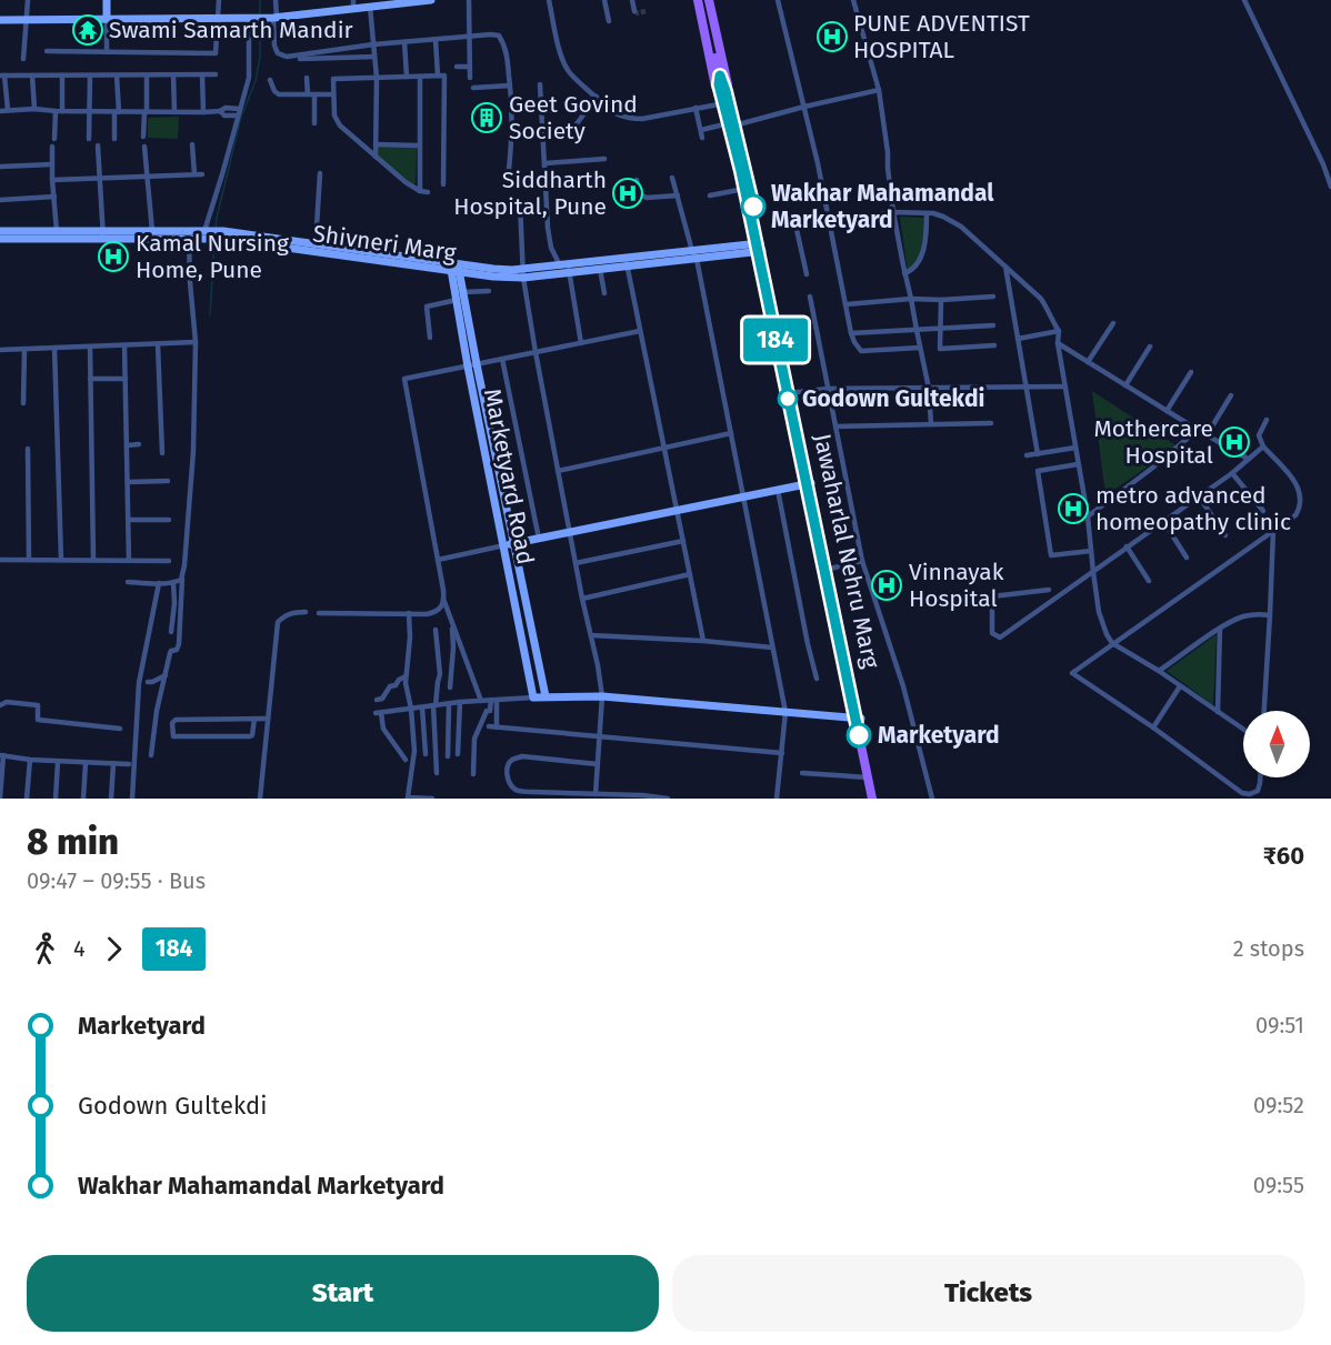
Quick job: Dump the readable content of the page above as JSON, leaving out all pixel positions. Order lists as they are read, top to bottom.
{
  "streets": {
    "main road": ["Jawaharlal Nehru Marg"],
    "street": ["Shivneri Marg", "Marketyard Road"]
  },
  "crossings": [
    ["Shivneri Marg", "Marketyard Road"],
    ["Shivneri Marg", "Jawaharlal Nehru Marg"]
  ],
  "places": {
    "temple": ["Swami Samarth Mandir"],
    "hospital": [
      "PUNE ADVENTIST HOSPITAL",
      "Siddharth Hospital, Pune",
      "Kamal Nursing Home, Pune",
      "Mothercare Hospital",
      "metro advanced homeopathy clinic",
      "Vinnayak Hospital"
    ],
    "building": ["Geet Govind Society"],
    "other": ["Wakhar Mahamandal Marketyard", "Godown Gultekdi", "Marketyard"]
  },
  "lines": ["bus line 184"],
  "north": "top",
  "page": {
    "on_map": "184",
    "heading": ["8 min", "09:47 – 09:55 · Bus", "₹60"],
    "legs": ["4", "184", "2 stops"],
    "list": [
      {
        "name": "Marketyard",
        "value": "09:51"
      },
      {
        "name": "Godown Gultekdi",
        "value": "09:52"
      },
      {
        "name": "Wakhar Mahamandal Marketyard",
        "value": "09:55"
      }
    ],
    "buttons": ["Start", "Tickets"]
  }
}
